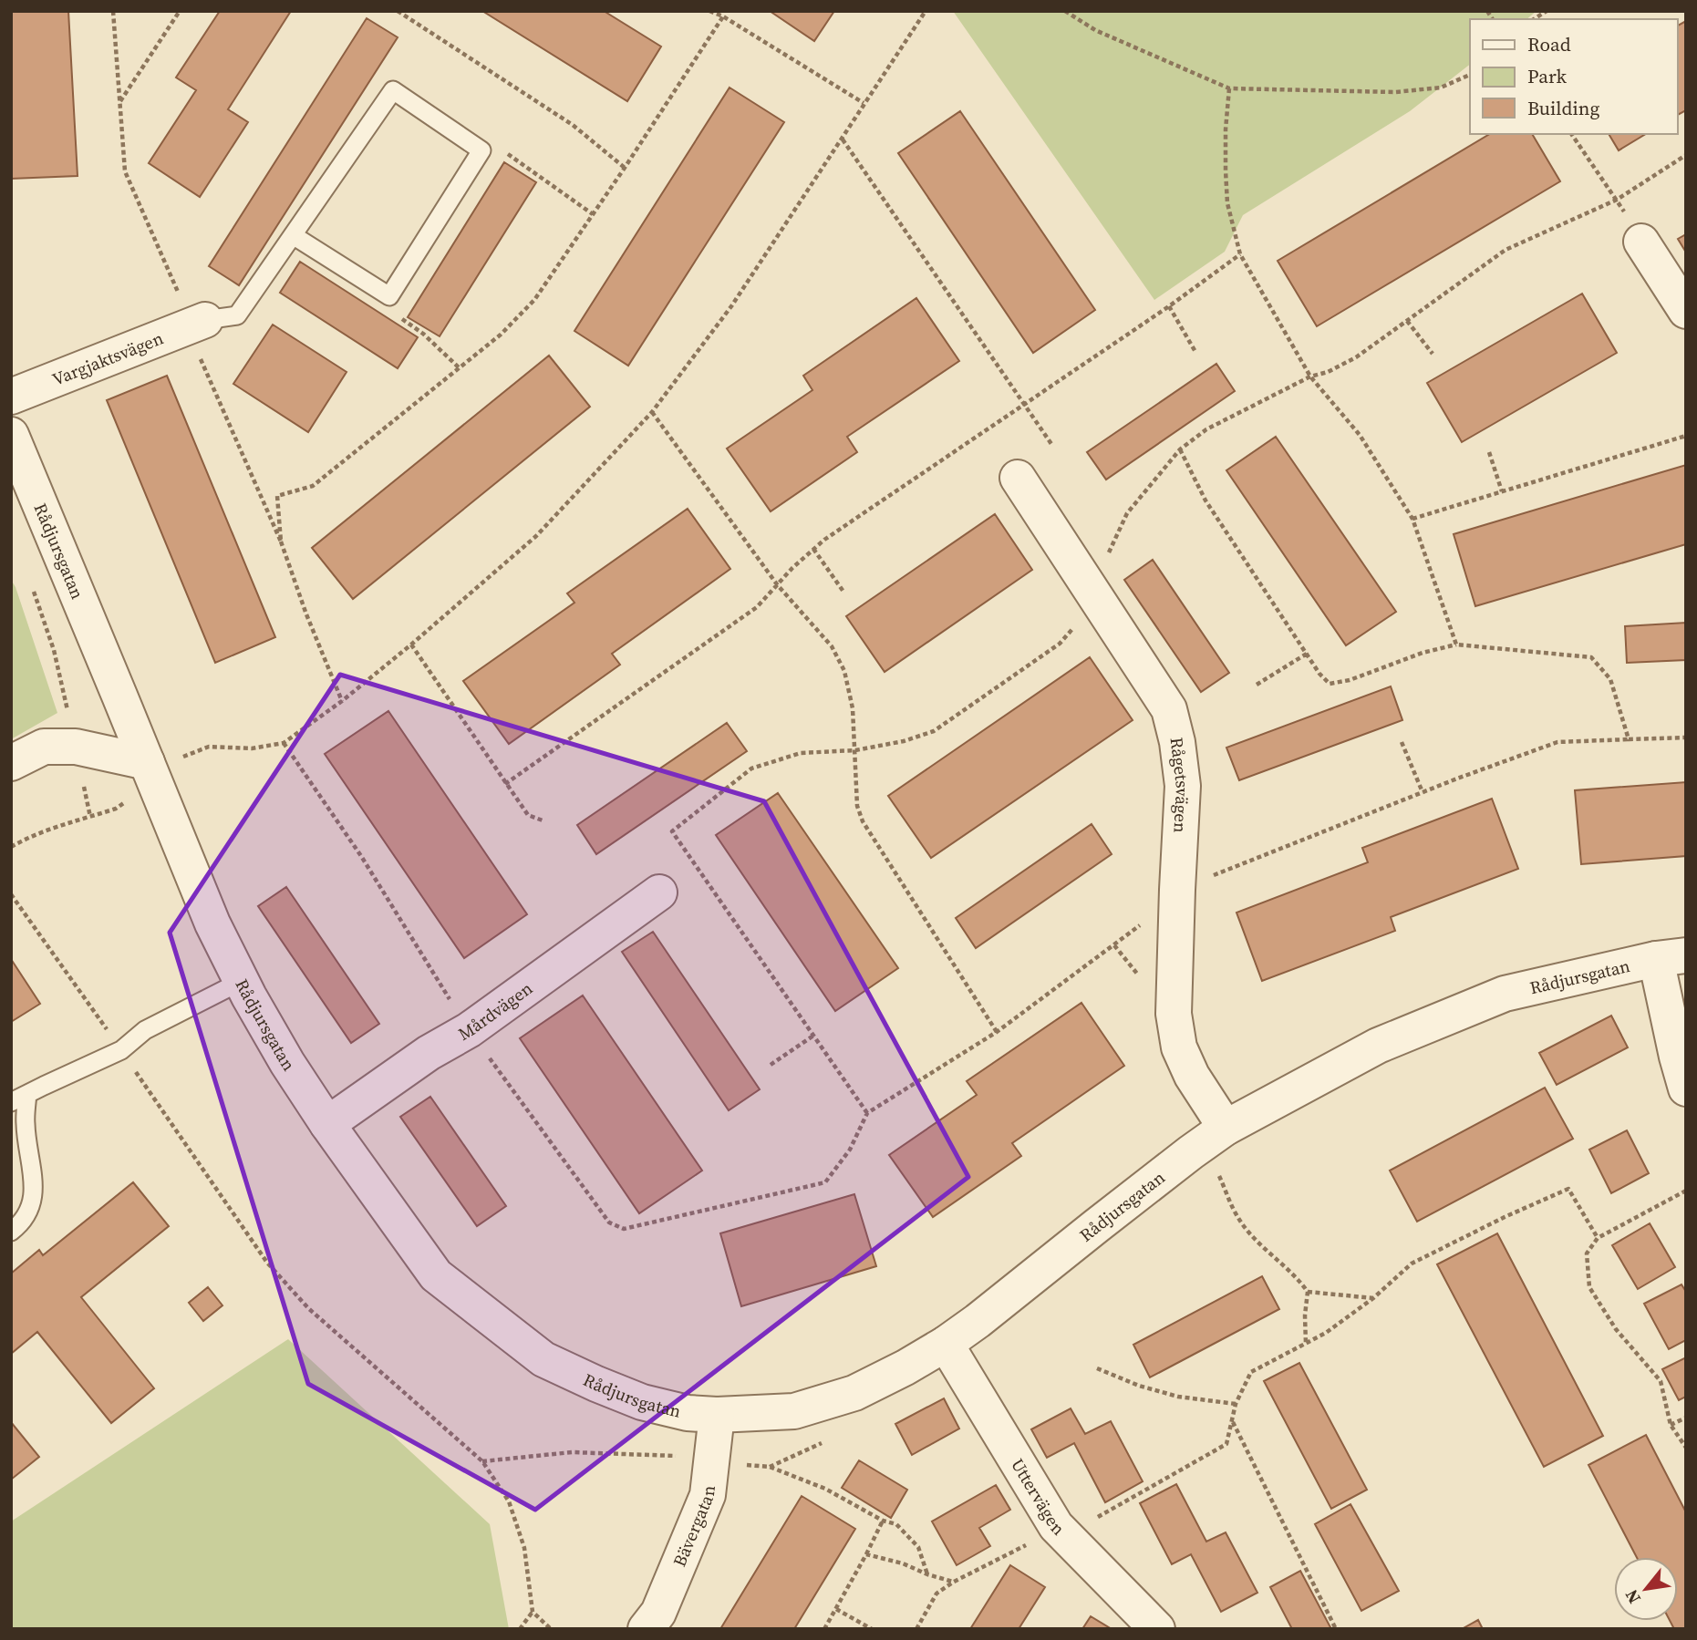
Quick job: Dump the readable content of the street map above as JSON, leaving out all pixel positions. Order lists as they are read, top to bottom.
{
  "streets": {
    "street": [
      "Vargjaktsvägen",
      "Rådjursgatan",
      "Rågetsvägen",
      "Mårdvägen",
      "Uttervägen",
      "Bävergatan"
    ]
  },
  "crossings": [
    ["Rådjursgatan", "Rågetsvägen"],
    ["Rådjursgatan", "Mårdvägen"],
    ["Rådjursgatan", "Uttervägen"],
    ["Rådjursgatan", "Bävergatan"]
  ],
  "legend": ["Road", "Park", "Building"],
  "north": "bottom left"
}
